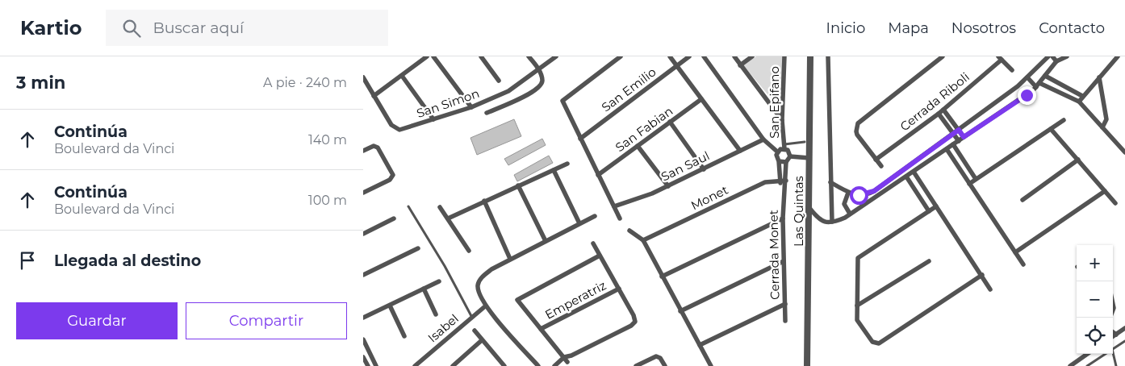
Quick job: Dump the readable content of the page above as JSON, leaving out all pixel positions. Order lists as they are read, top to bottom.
{
  "streets": {
    "street": [
      "San Emilio",
      "Cerrada Riboli",
      "San Epifano",
      "San Simon",
      "San Fabian",
      "San Saul",
      "Monet",
      "Las Quintas",
      "Cerrada Monet",
      "Emperatriz",
      "Isabel"
    ]
  },
  "page": {
    "header": "Kartio",
    "search": "Buscar aquí",
    "nav": [
      "Inicio",
      "Mapa",
      "Nosotros",
      "Contacto"
    ],
    "heading": ["3 min", "A pie · 240 m"],
    "list": [
      ["Continúa", "Boulevard da Vinci", "140 m"],
      ["Continúa", "Boulevard da Vinci", "100 m"],
      "Llegada al destino"
    ],
    "map_buttons": ["+", "−"],
    "buttons": ["Guardar", "Compartir"]
  }
}
